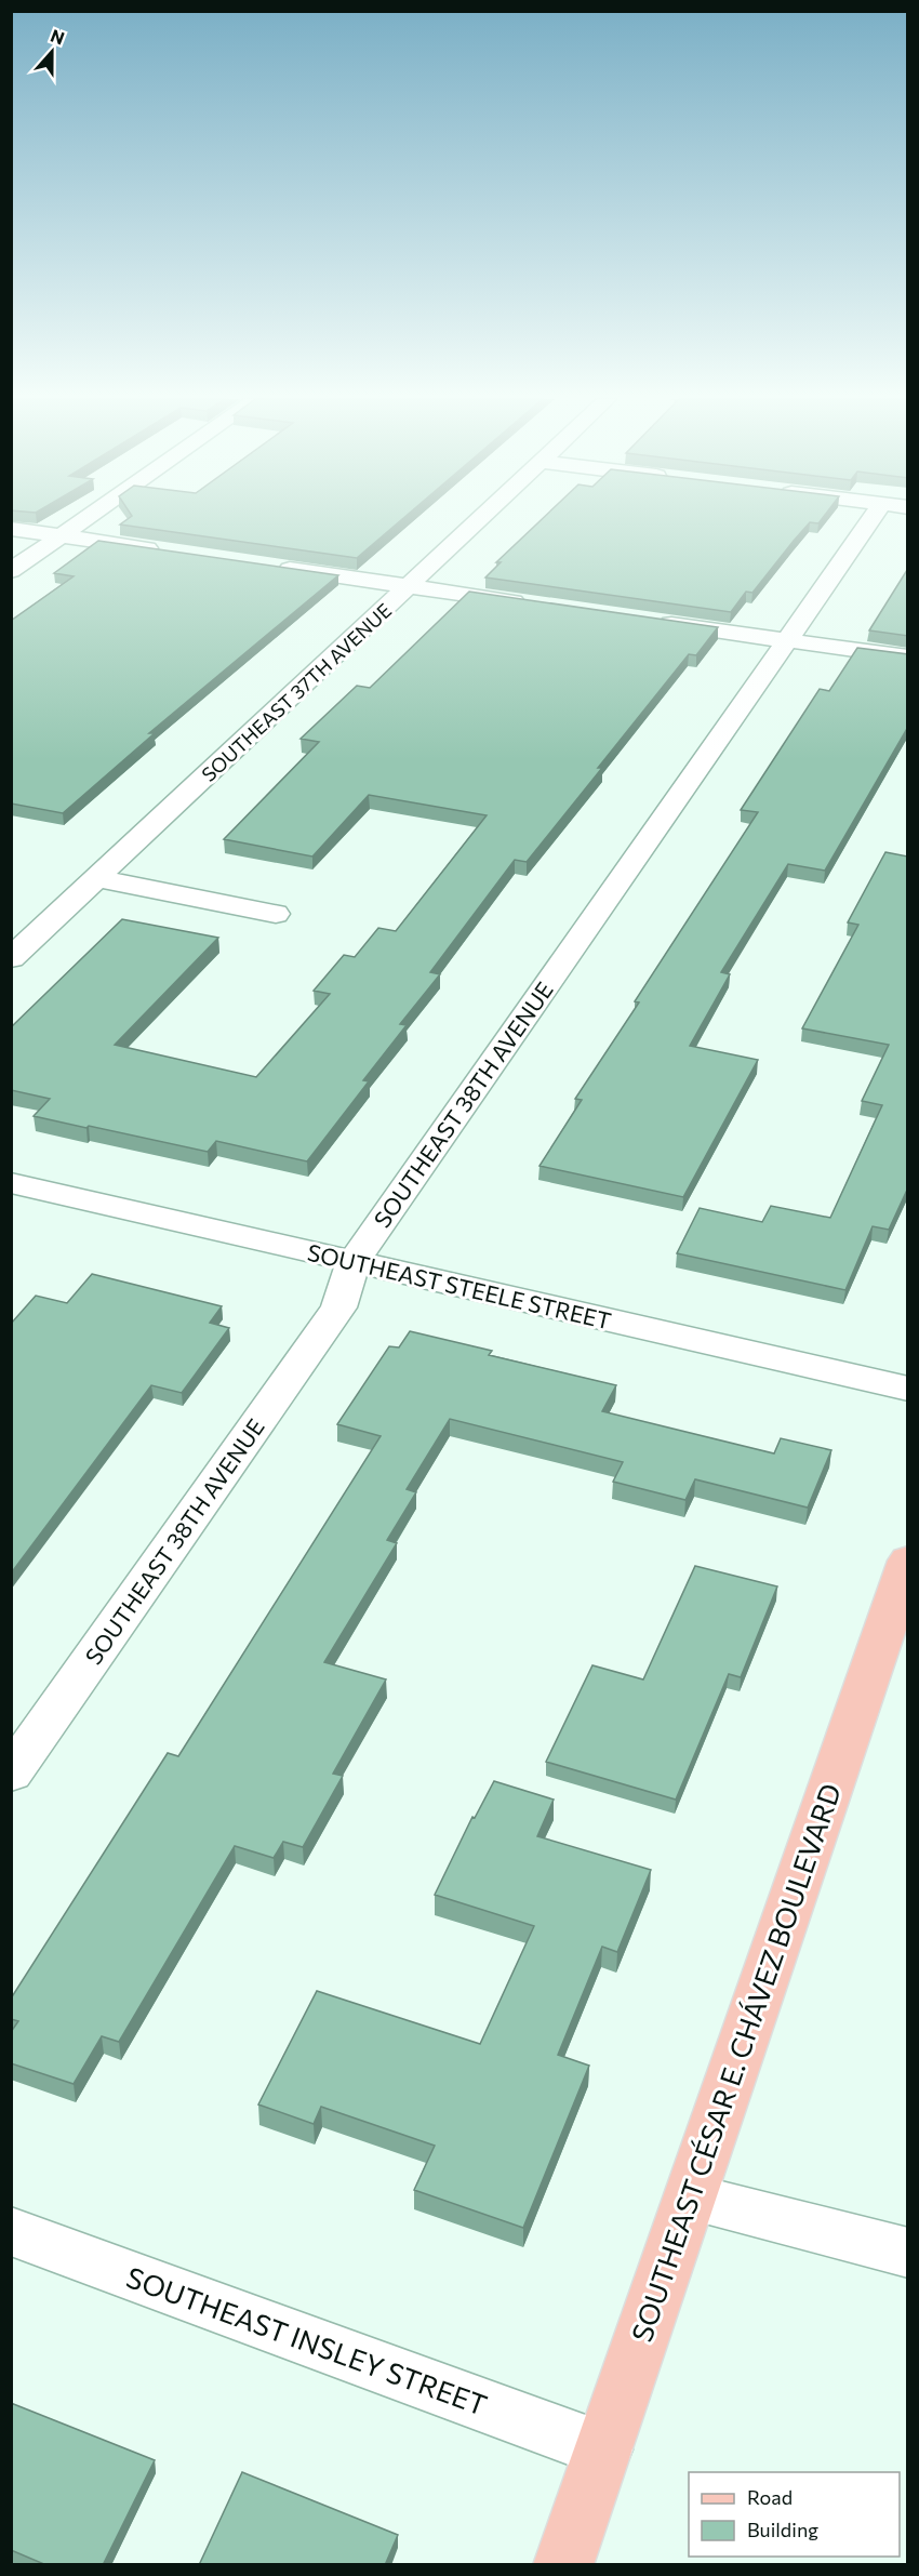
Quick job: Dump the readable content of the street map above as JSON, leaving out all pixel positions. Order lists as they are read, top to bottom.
{
  "streets": {
    "main road": ["SOUTHEAST CÉSAR E. CHÁVEZ BOULEVARD"],
    "street": [
      "SOUTHEAST 37TH AVENUE",
      "SOUTHEAST 38TH AVENUE",
      "SOUTHEAST STEELE STREET",
      "SOUTHEAST INSLEY STREET"
    ]
  },
  "crossings": [
    ["SOUTHEAST 38TH AVENUE", "SOUTHEAST STEELE STREET"],
    ["SOUTHEAST CÉSAR E. CHÁVEZ BOULEVARD", "SOUTHEAST INSLEY STREET"]
  ],
  "legend": ["Road", "Building"],
  "north": "top"
}
